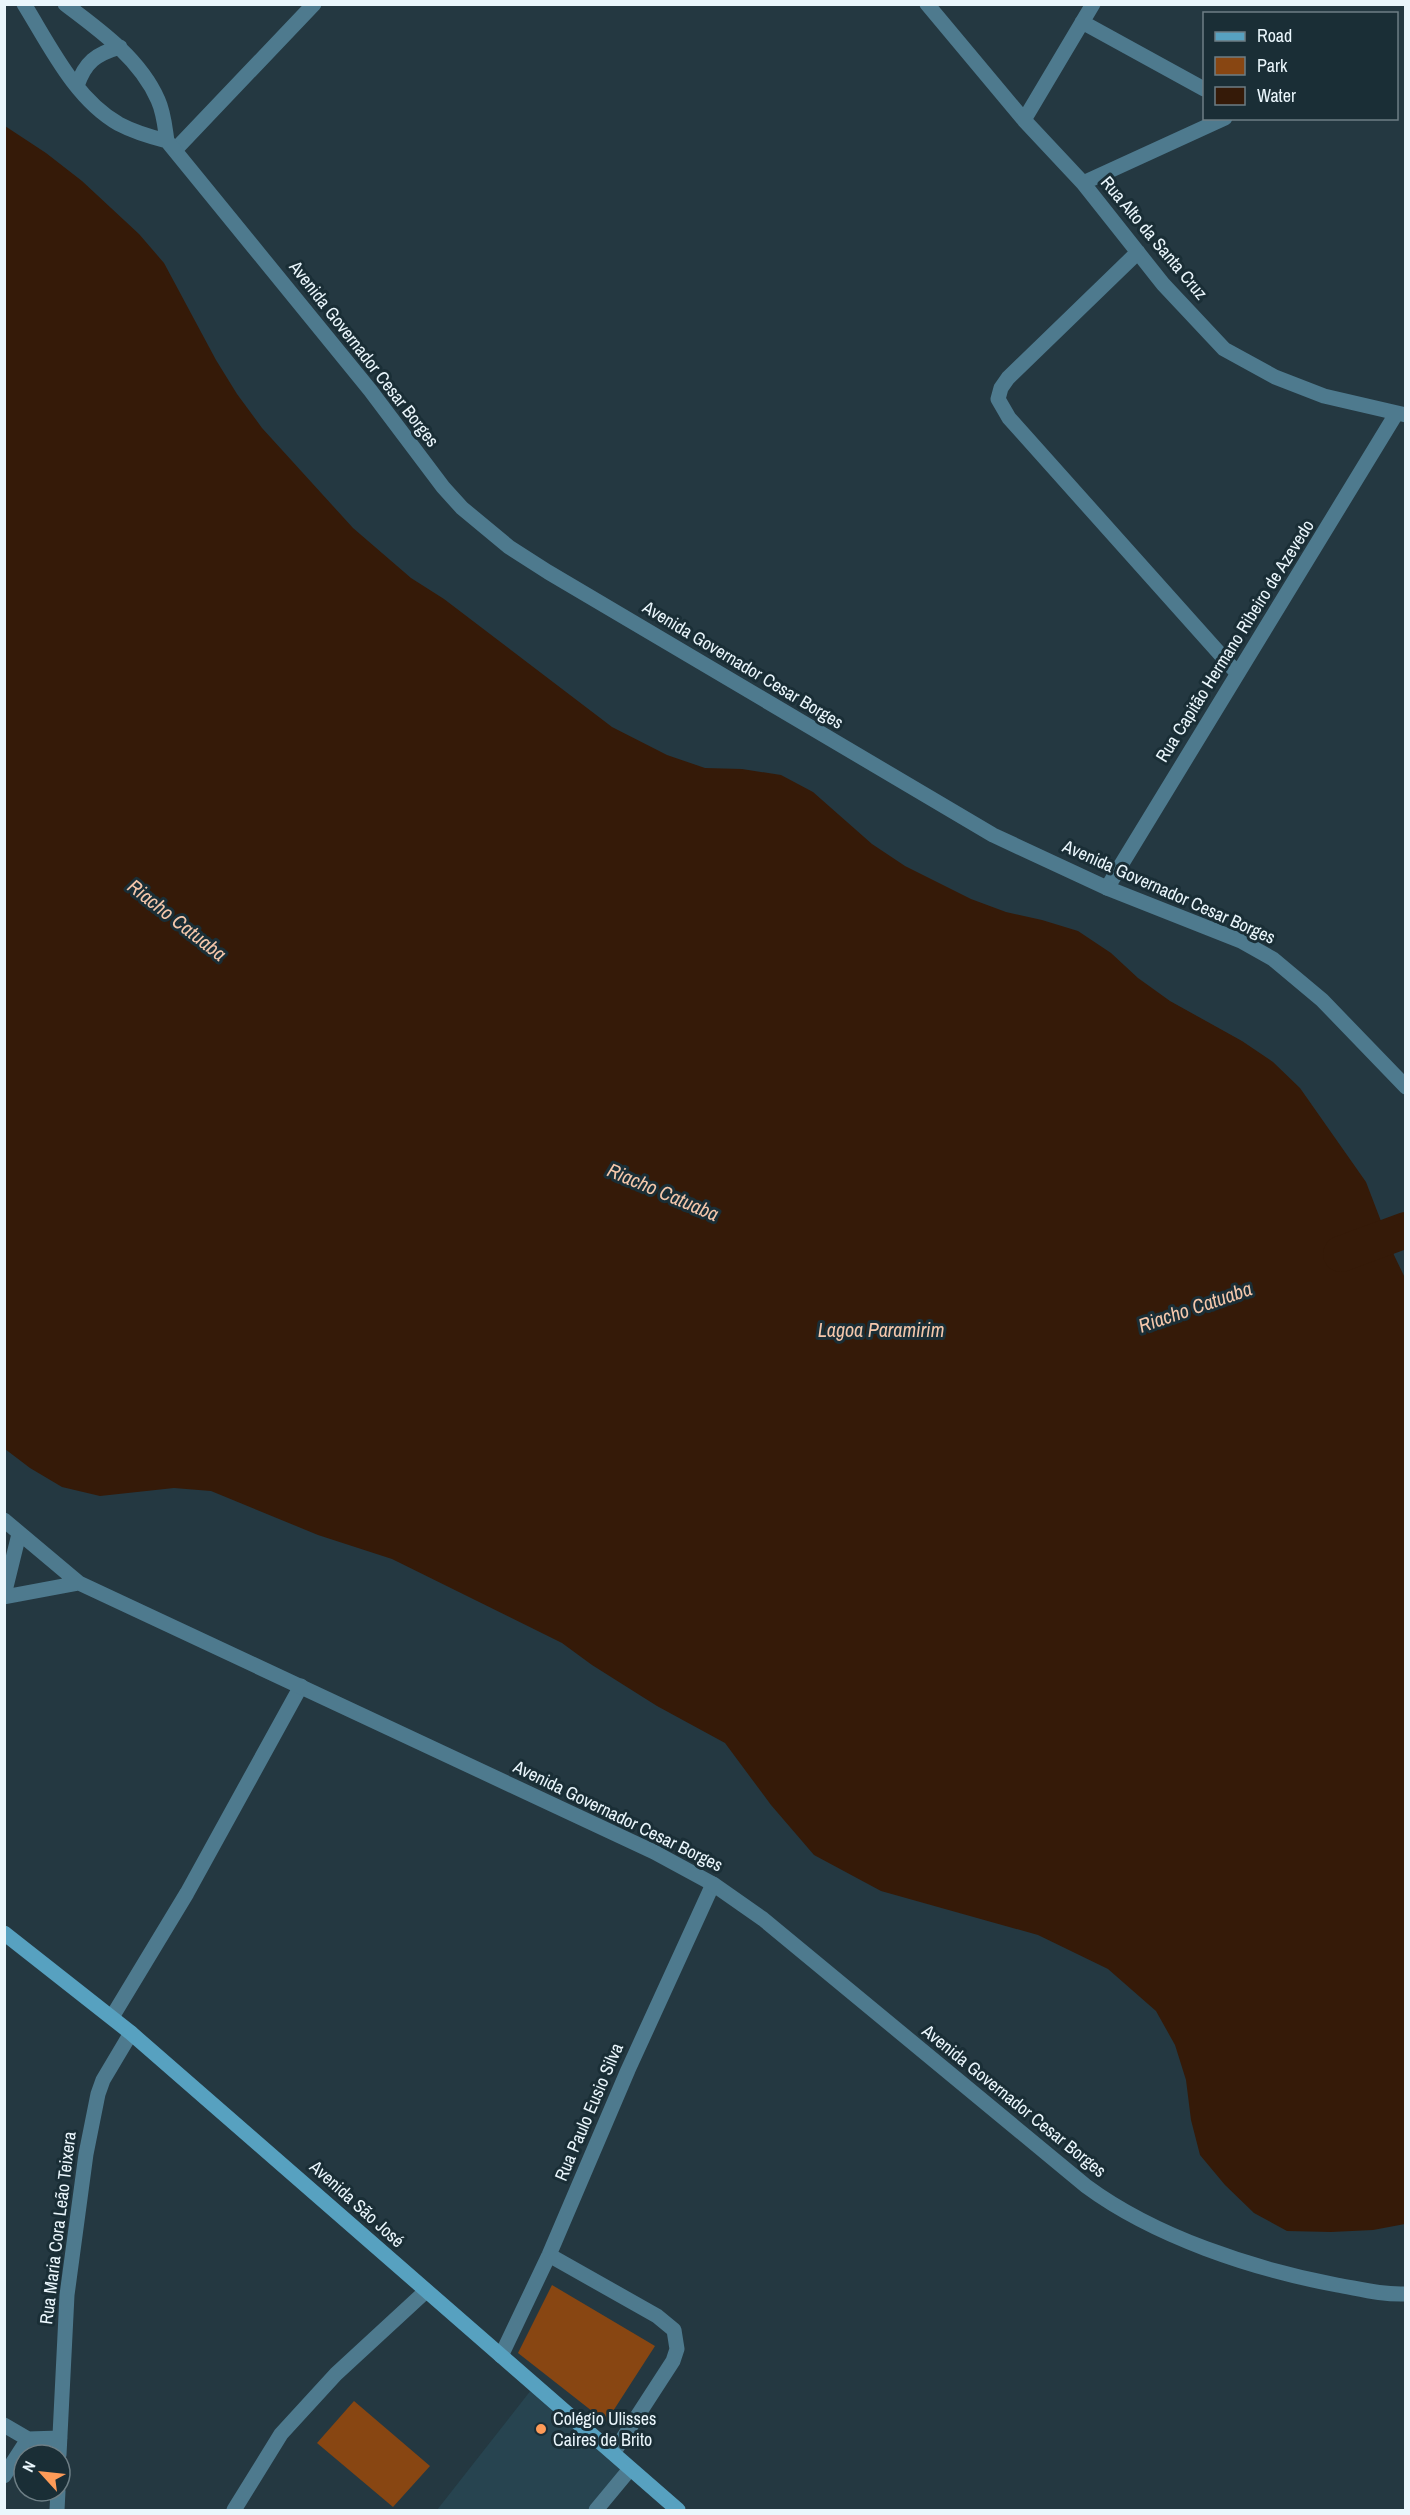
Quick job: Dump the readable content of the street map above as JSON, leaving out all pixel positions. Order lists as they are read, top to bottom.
{
  "streets": {
    "main road": ["Avenida São José"],
    "street": [
      "Rua Alto da Santa Cruz",
      "Avenida Governador Cesar Borges",
      "Rua Capitão Hermano Ribeiro de Azevedo",
      "Rua Paulo Eusio Silva",
      "Rua Maria Cora Leão Teixera"
    ]
  },
  "crossings": [
    ["Rua Alto da Santa Cruz", "Rua Capitão Hermano Ribeiro de Azevedo"],
    ["Avenida Governador Cesar Borges", "Rua Capitão Hermano Ribeiro de Azevedo"],
    ["Avenida Governador Cesar Borges", "Rua Paulo Eusio Silva"],
    ["Rua Paulo Eusio Silva", "Avenida São José"],
    ["Avenida São José", "Rua Maria Cora Leão Teixera"]
  ],
  "water": ["Riacho Catuaba", "Lagoa Paramirim"],
  "places": ["Colégio Ulisses Caires de Brito"],
  "legend": ["Road", "Park", "Water"],
  "north": "top left"
}
